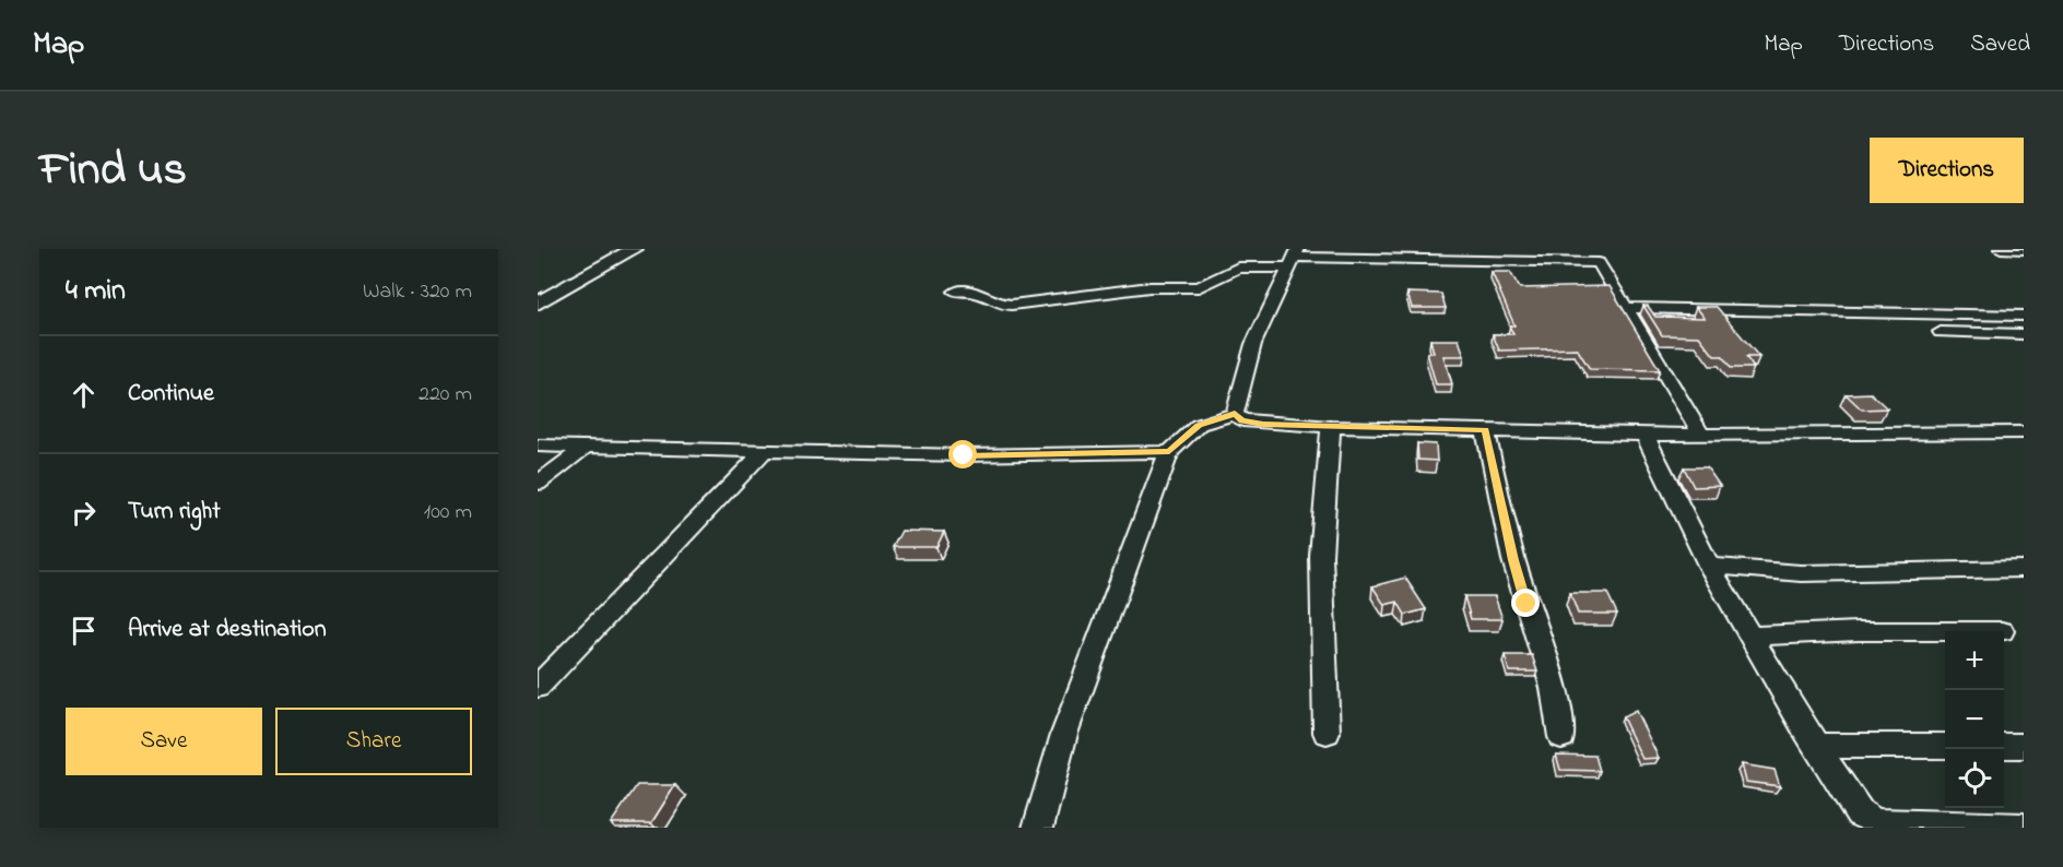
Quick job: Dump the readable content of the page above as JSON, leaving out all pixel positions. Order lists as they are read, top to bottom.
{
  "page": {
    "header": "Map",
    "nav": ["Map", "Directions", "Saved"],
    "title": "Find us",
    "buttons": [
      "Directions",
      ["Save", "Share"]
    ],
    "heading": ["4 min", "Walk · 320 m"],
    "list": [
      ["Continue", "220 m"],
      ["Turn right", "100 m"],
      "Arrive at destination"
    ],
    "map_buttons": ["+", "−"]
  }
}
